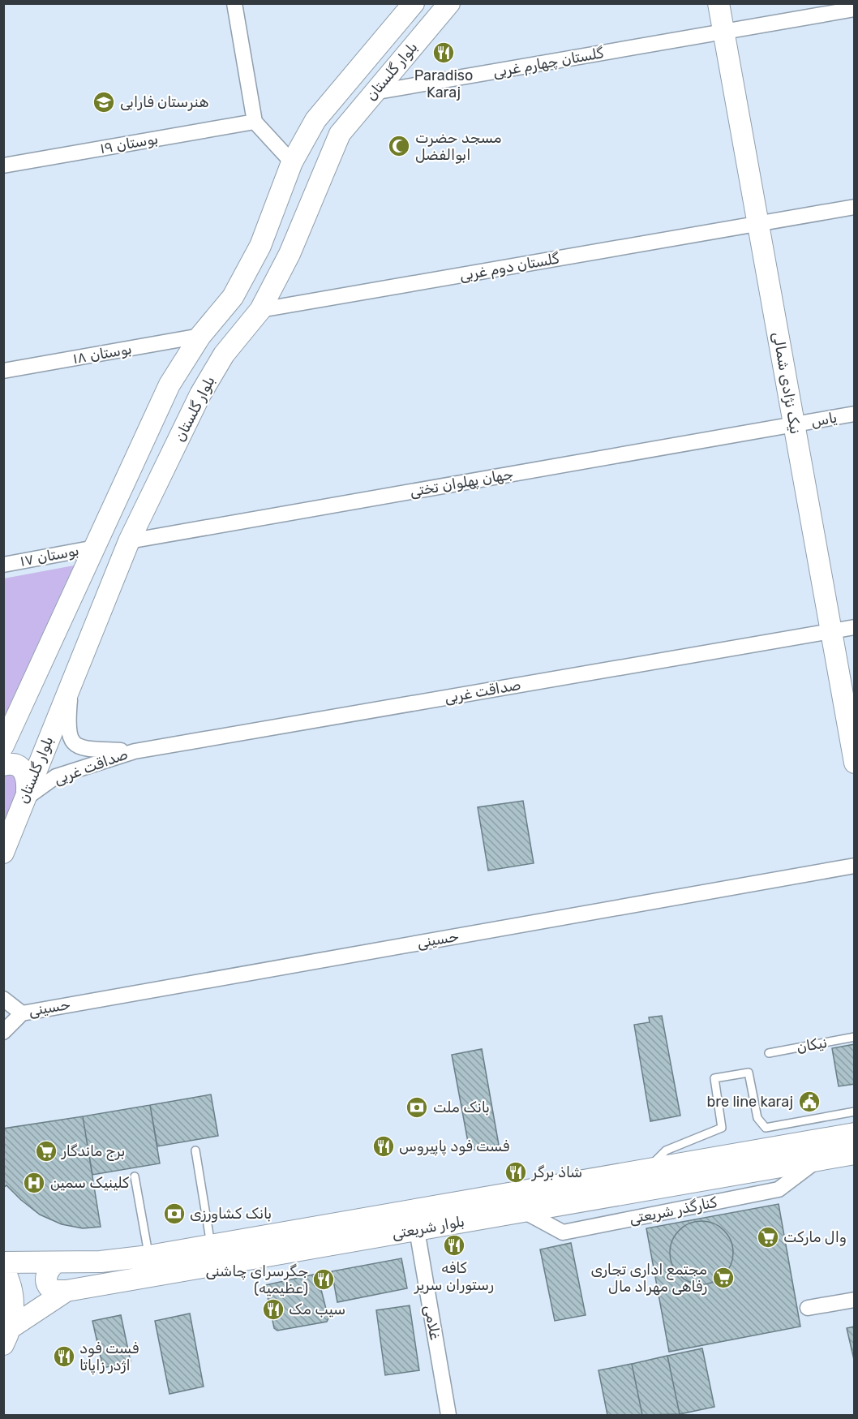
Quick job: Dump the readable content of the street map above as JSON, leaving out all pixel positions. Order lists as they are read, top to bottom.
{
  "streets": {
    "main road": ["بلوار گلستان", "نیک نژادی شمالی", "بلوار شریعتی"],
    "street": [
      "گلستان چهارم غربی",
      "بوستان ۱۹",
      "گلستان دوم غربی",
      "بوستان ۱۸",
      "یاس",
      "جهان پهلوان تختی",
      "بوستان ۱۷",
      "صداقت غربی",
      "حسینی",
      "کنارگذر شریعتی",
      "غلامی"
    ],
    "lane": ["نیکان"]
  },
  "crossings": [
    ["گلستان چهارم غربی", "بلوار گلستان"],
    ["گلستان چهارم غربی", "نیک نژادی شمالی"],
    ["بلوار گلستان", "گلستان دوم غربی"],
    ["بلوار گلستان", "بوستان ۱۸"],
    ["بلوار گلستان", "جهان پهلوان تختی"],
    ["بلوار گلستان", "بوستان ۱۷"],
    ["بلوار گلستان", "صداقت غربی"],
    ["گلستان دوم غربی", "نیک نژادی شمالی"],
    ["نیک نژادی شمالی", "یاس"],
    ["نیک نژادی شمالی", "جهان پهلوان تختی"],
    ["نیک نژادی شمالی", "صداقت غربی"],
    ["یاس", "جهان پهلوان تختی"],
    ["کنارگذر شریعتی", "بلوار شریعتی"],
    ["بلوار شریعتی", "غلامی"]
  ],
  "places": {
    "restaurant": [
      "Paradiso Karaj",
      "فست فود پاپیروس",
      "شاذ برگر",
      "کافه رستوران سریر",
      "جگرسرای چاشنی (عظیمیه)",
      "سیب مک",
      "فست فود اژدر زاپاتا"
    ],
    "school or university": ["هنرستان فارابی"],
    "mosque": ["مسجد حضرت ابوالفضل"],
    "public building": ["bre line karaj"],
    "bank": ["بانک ملت", "بانک کشاورزی"],
    "supermarket": ["برج ماندگار", "وال مارکت", "مجتمع اداری تجاری رفاهی مهراد مال"],
    "hospital": ["کلینیک سمین"]
  }
}
